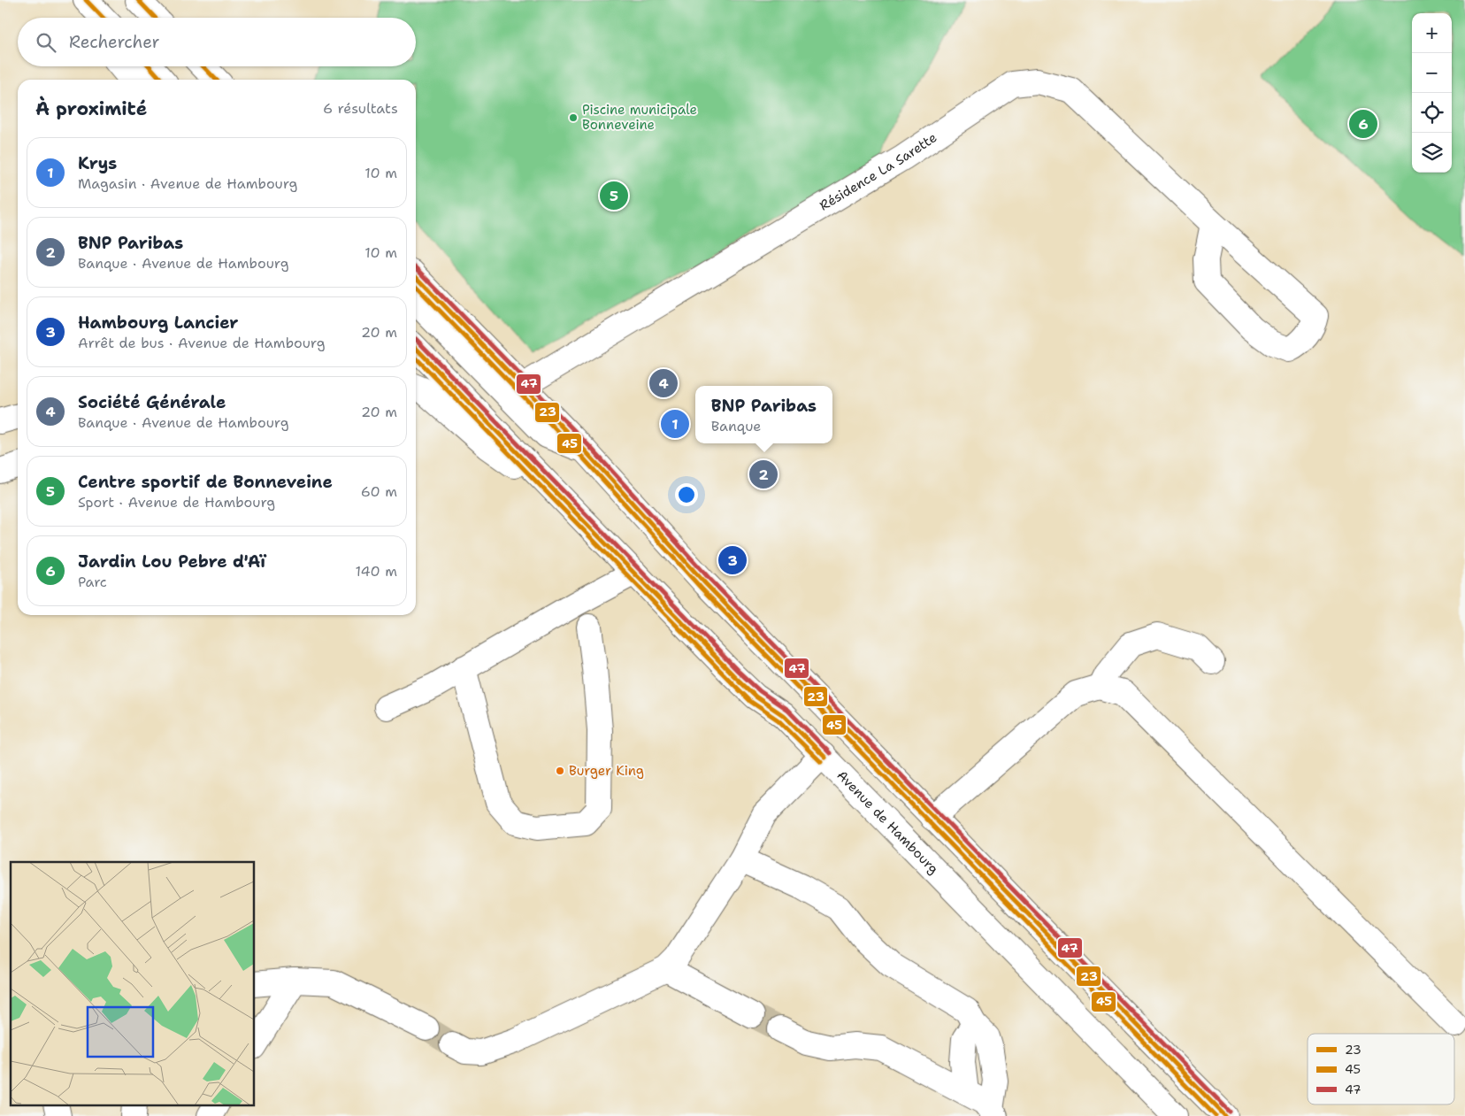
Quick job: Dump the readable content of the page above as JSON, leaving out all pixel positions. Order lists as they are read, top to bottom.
{
  "streets": {
    "street": ["Résidence La Sarette", "Avenue de Hambourg"]
  },
  "places": ["Piscine municipale Bonneveine", "Burger King"],
  "lines": ["transit line 23", "transit line 47", "transit line 45"],
  "legend": ["23", "45", "47"],
  "page": {
    "map_buttons": ["+", "−"],
    "search": "Rechercher",
    "heading": ["À proximité", "6 résultats"],
    "pins": [
      "6",
      "5",
      "4",
      "1",
      "2",
      "3"
    ],
    "list": [
      {
        "mark": "1",
        "name": "Krys",
        "note": "Magasin · Avenue de Hambourg",
        "value": "10 m"
      },
      {
        "mark": "2",
        "name": "BNP Paribas",
        "note": "Banque · Avenue de Hambourg",
        "value": "10 m"
      },
      {
        "mark": "3",
        "name": "Hambourg Lancier",
        "note": "Arrêt de bus · Avenue de Hambourg",
        "value": "20 m"
      },
      {
        "mark": "4",
        "name": "Société Générale",
        "note": "Banque · Avenue de Hambourg",
        "value": "20 m"
      },
      {
        "mark": "5",
        "name": "Centre sportif de Bonneveine",
        "note": "Sport · Avenue de Hambourg",
        "value": "60 m"
      },
      {
        "mark": "6",
        "name": "Jardin Lou Pebre d'Aï",
        "note": "Parc",
        "value": "140 m"
      }
    ],
    "popup": ["BNP Paribas", "Banque"]
  }
}
